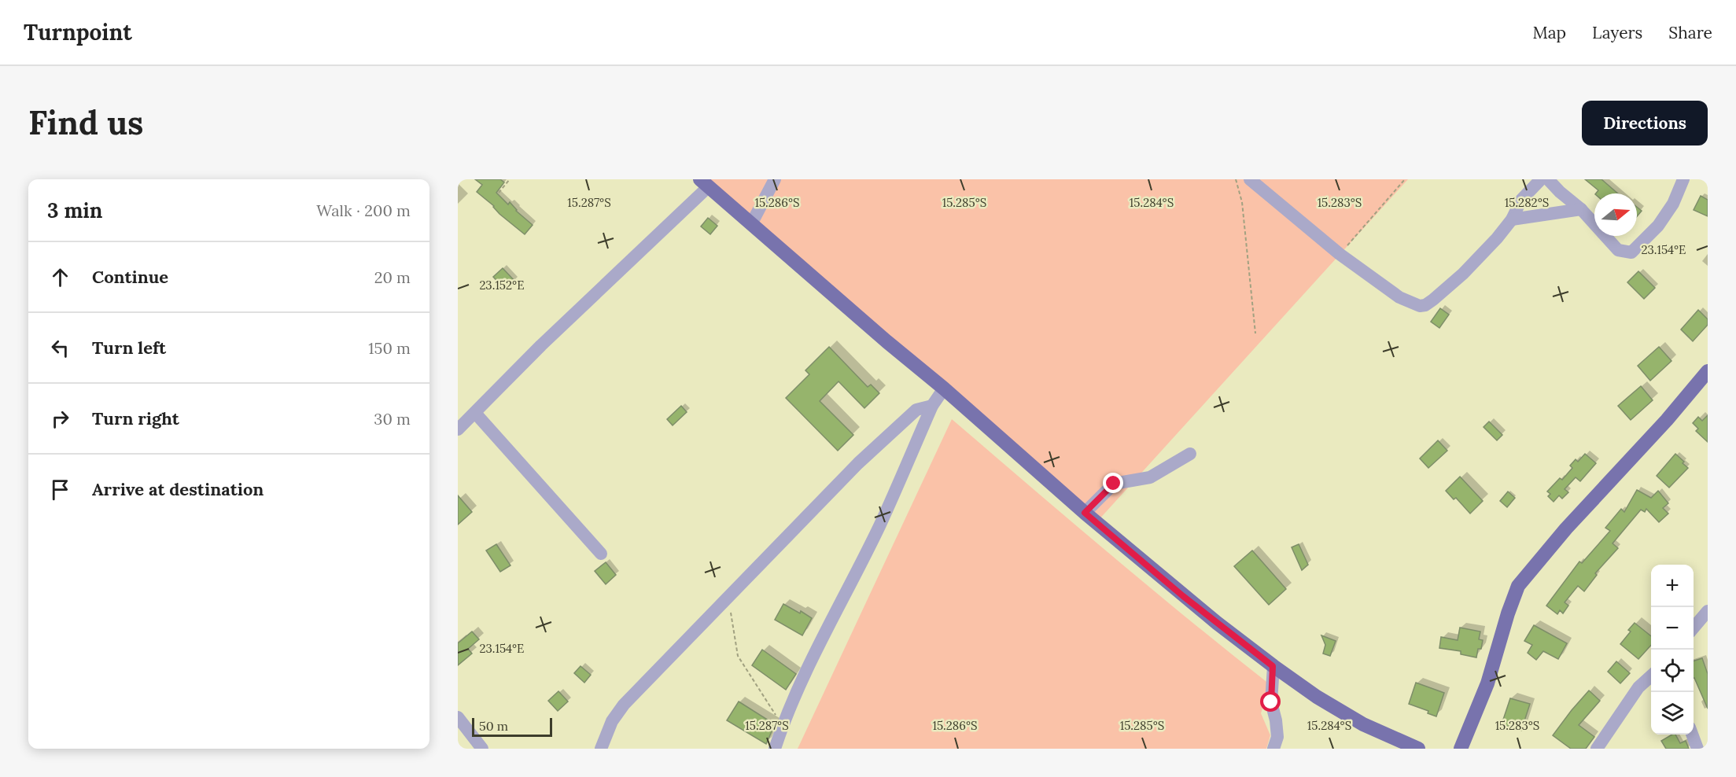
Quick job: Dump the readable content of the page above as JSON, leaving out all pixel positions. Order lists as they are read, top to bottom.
{
  "scale_bar": "50 m",
  "north": "right",
  "page": {
    "header": "Turnpoint",
    "nav": ["Map", "Layers", "Share"],
    "buttons": "Directions",
    "title": "Find us",
    "heading": ["3 min", "Walk · 200 m"],
    "list": [
      ["Continue", "20 m"],
      ["Turn left", "150 m"],
      ["Turn right", "30 m"],
      "Arrive at destination"
    ],
    "map_buttons": ["+", "−"],
    "scale": "50 m"
  },
  "coordinates": [
    "15.287°S",
    "15.286°S",
    "15.285°S",
    "15.284°S",
    "15.283°S",
    "15.282°S",
    "23.154°E",
    "23.152°E"
  ]
}
